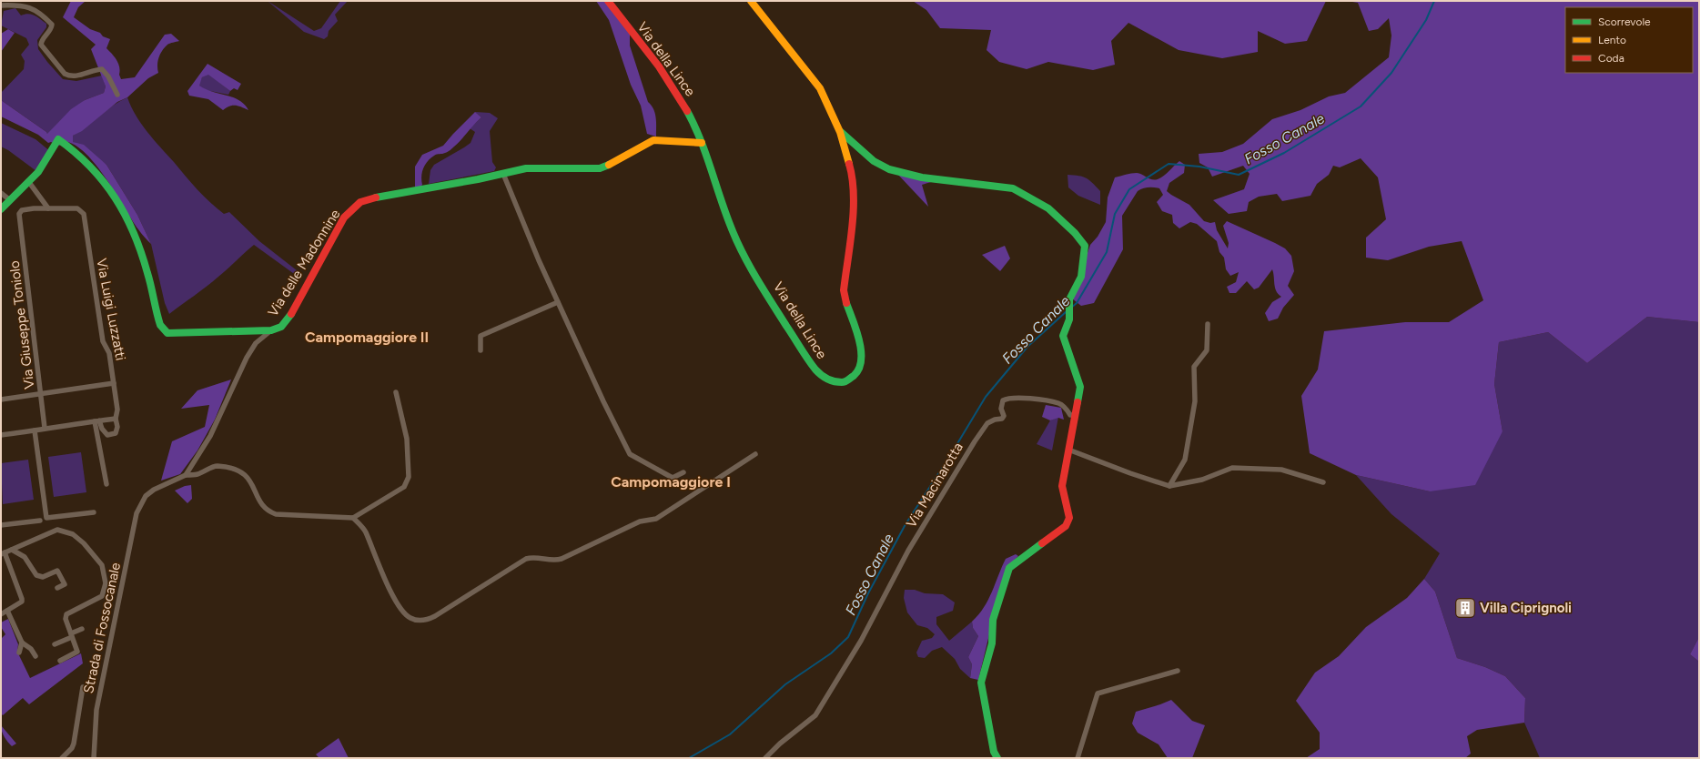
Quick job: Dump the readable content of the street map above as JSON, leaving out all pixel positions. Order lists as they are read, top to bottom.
{
  "streets": {
    "street": [
      "Via della Lince",
      "Via delle Madonnine",
      "Via Luigi Luzzatti",
      "Via Giuseppe Toniolo",
      "Via Macinarotta",
      "Strada di Fossocanale"
    ]
  },
  "crossings": [
    ["Via della Lince", "Via delle Madonnine"],
    ["Via Luigi Luzzatti", "Via Giuseppe Toniolo"]
  ],
  "districts": ["Campomaggiore II", "Campomaggiore I"],
  "water": ["Fosso Canale"],
  "places": {
    "building": ["Villa Ciprignoli"]
  },
  "legend": ["Scorrevole", "Lento", "Coda"]
}
